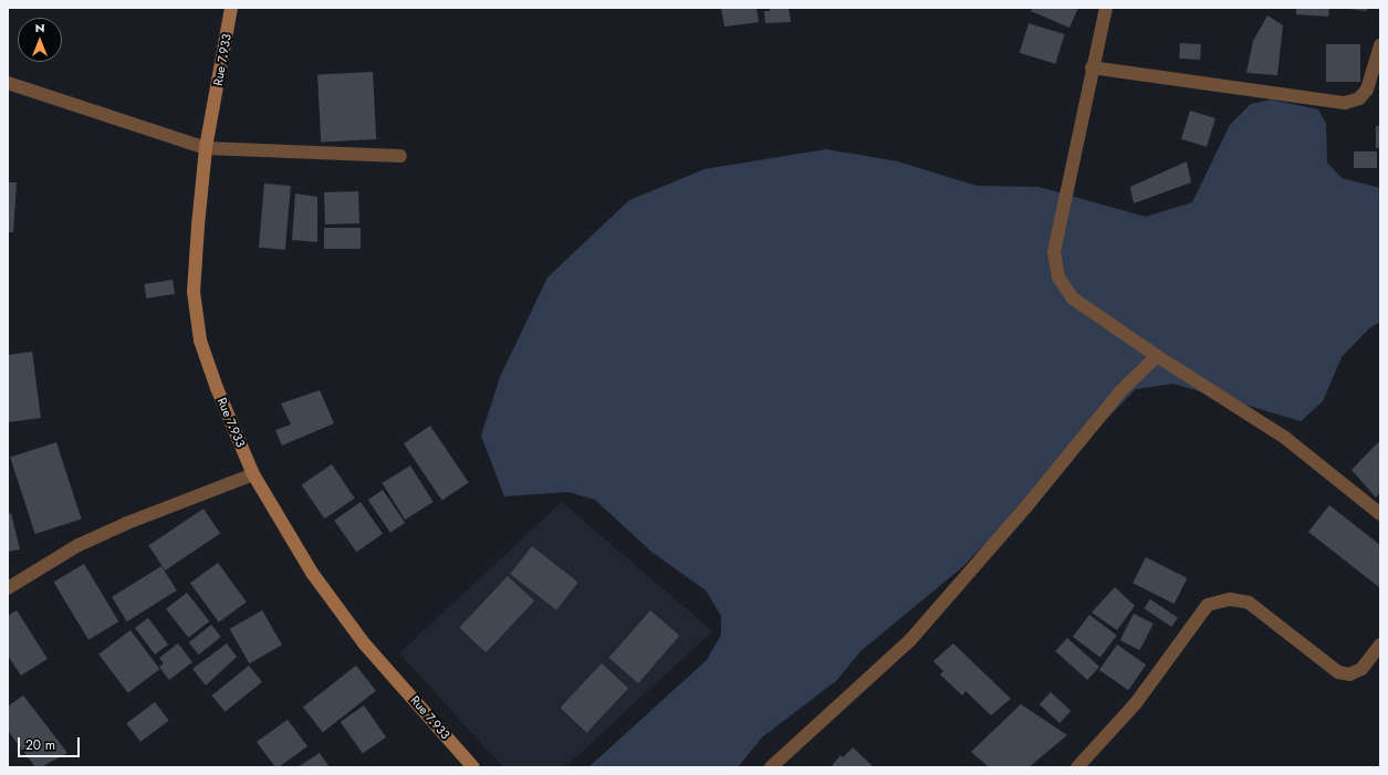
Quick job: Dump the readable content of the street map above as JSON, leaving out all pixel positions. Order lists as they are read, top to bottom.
{
  "streets": {
    "street": ["Rue 7.933"]
  },
  "scale_bar": "20 m",
  "north": "top"
}
